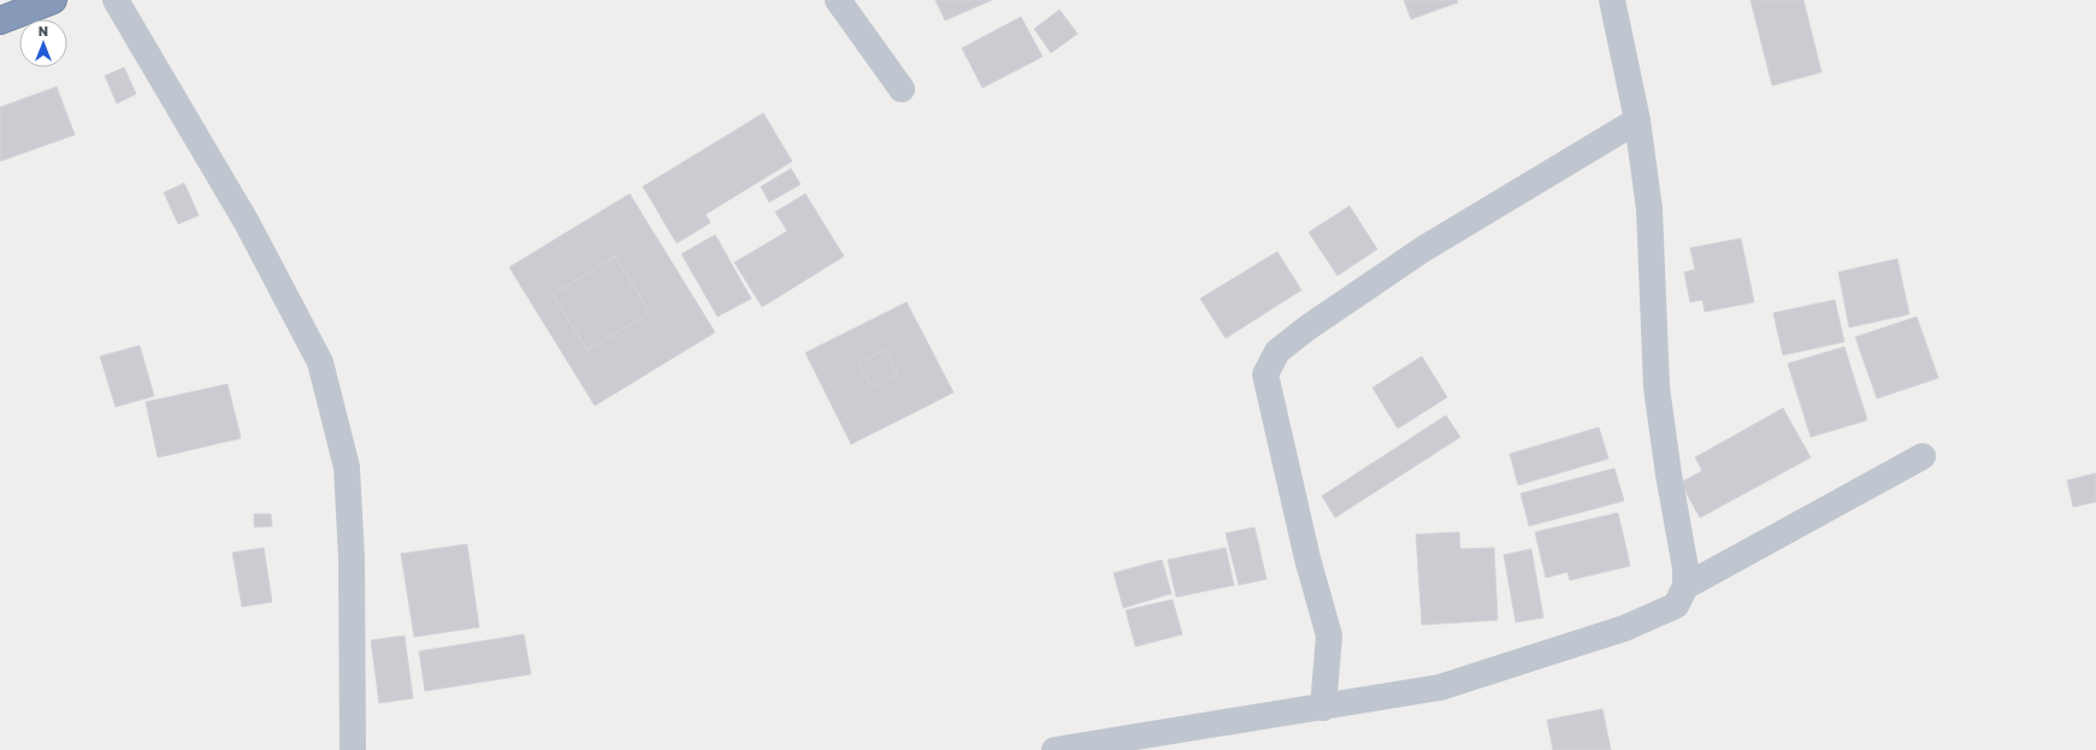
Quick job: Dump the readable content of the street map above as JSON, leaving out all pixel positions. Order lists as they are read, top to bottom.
{
  "north": "top"
}
